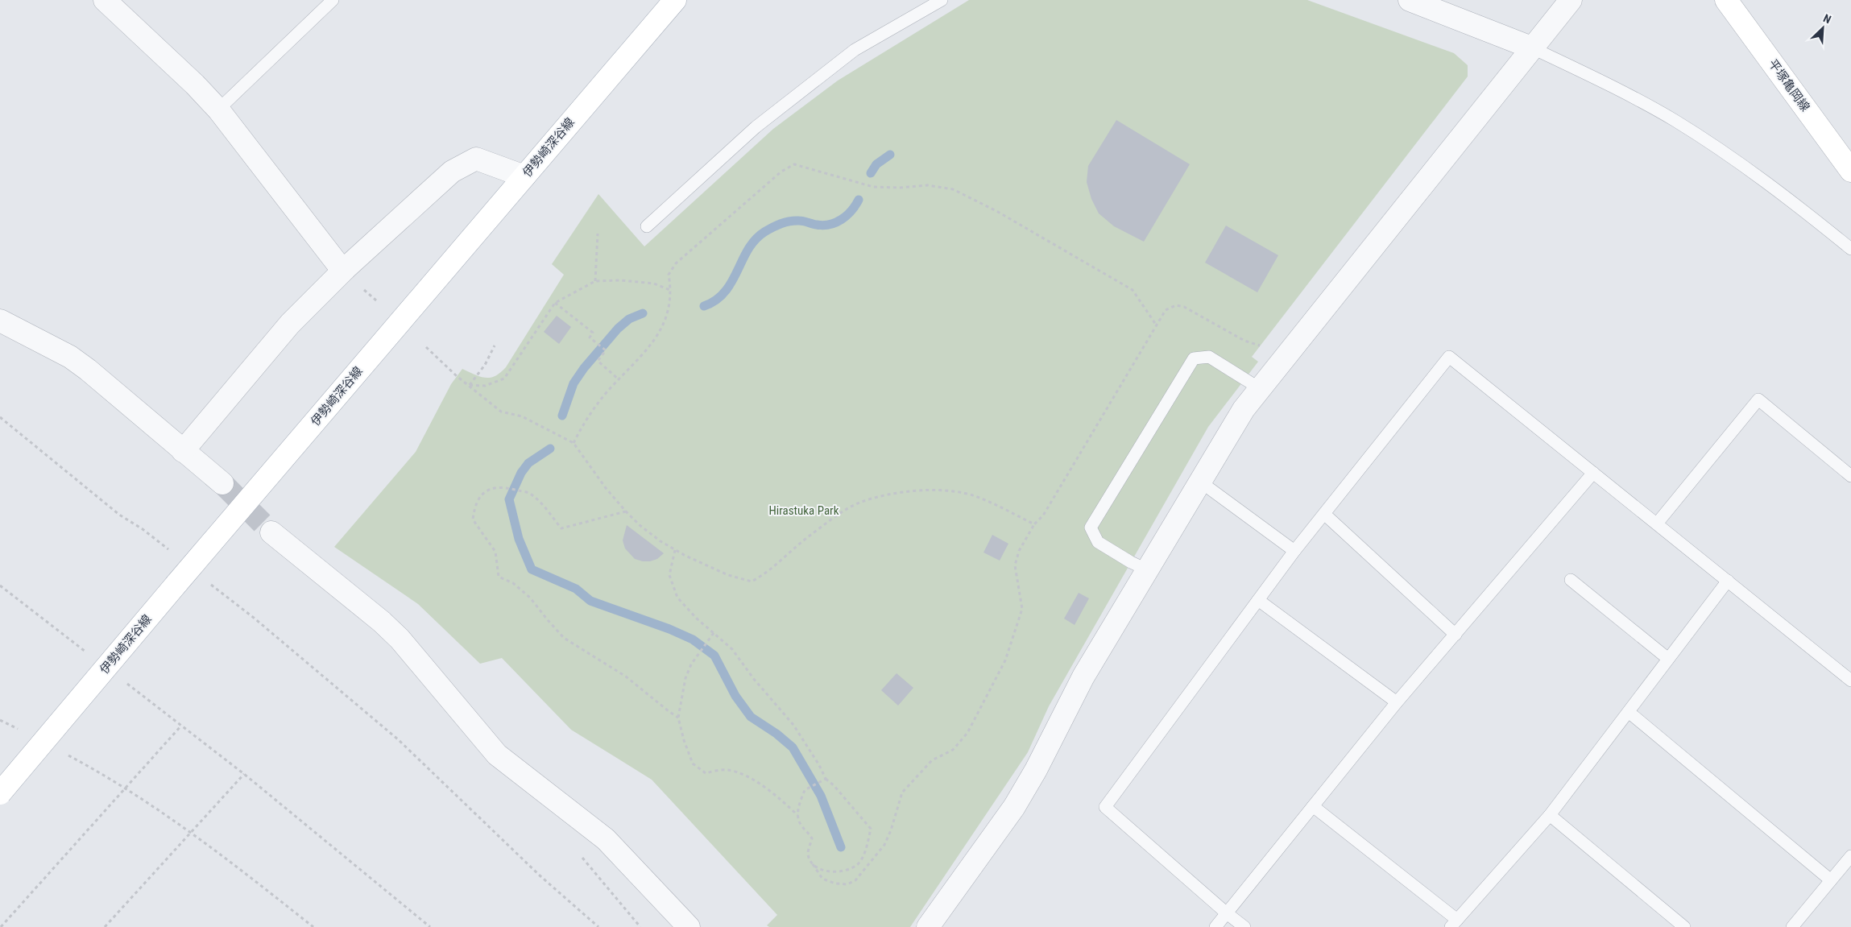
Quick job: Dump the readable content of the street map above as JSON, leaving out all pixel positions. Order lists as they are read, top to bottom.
{
  "streets": {
    "main road": ["平塚亀岡線", "伊勢崎深谷線"]
  },
  "parks": ["Hirastuka Park"],
  "north": "top right"
}
